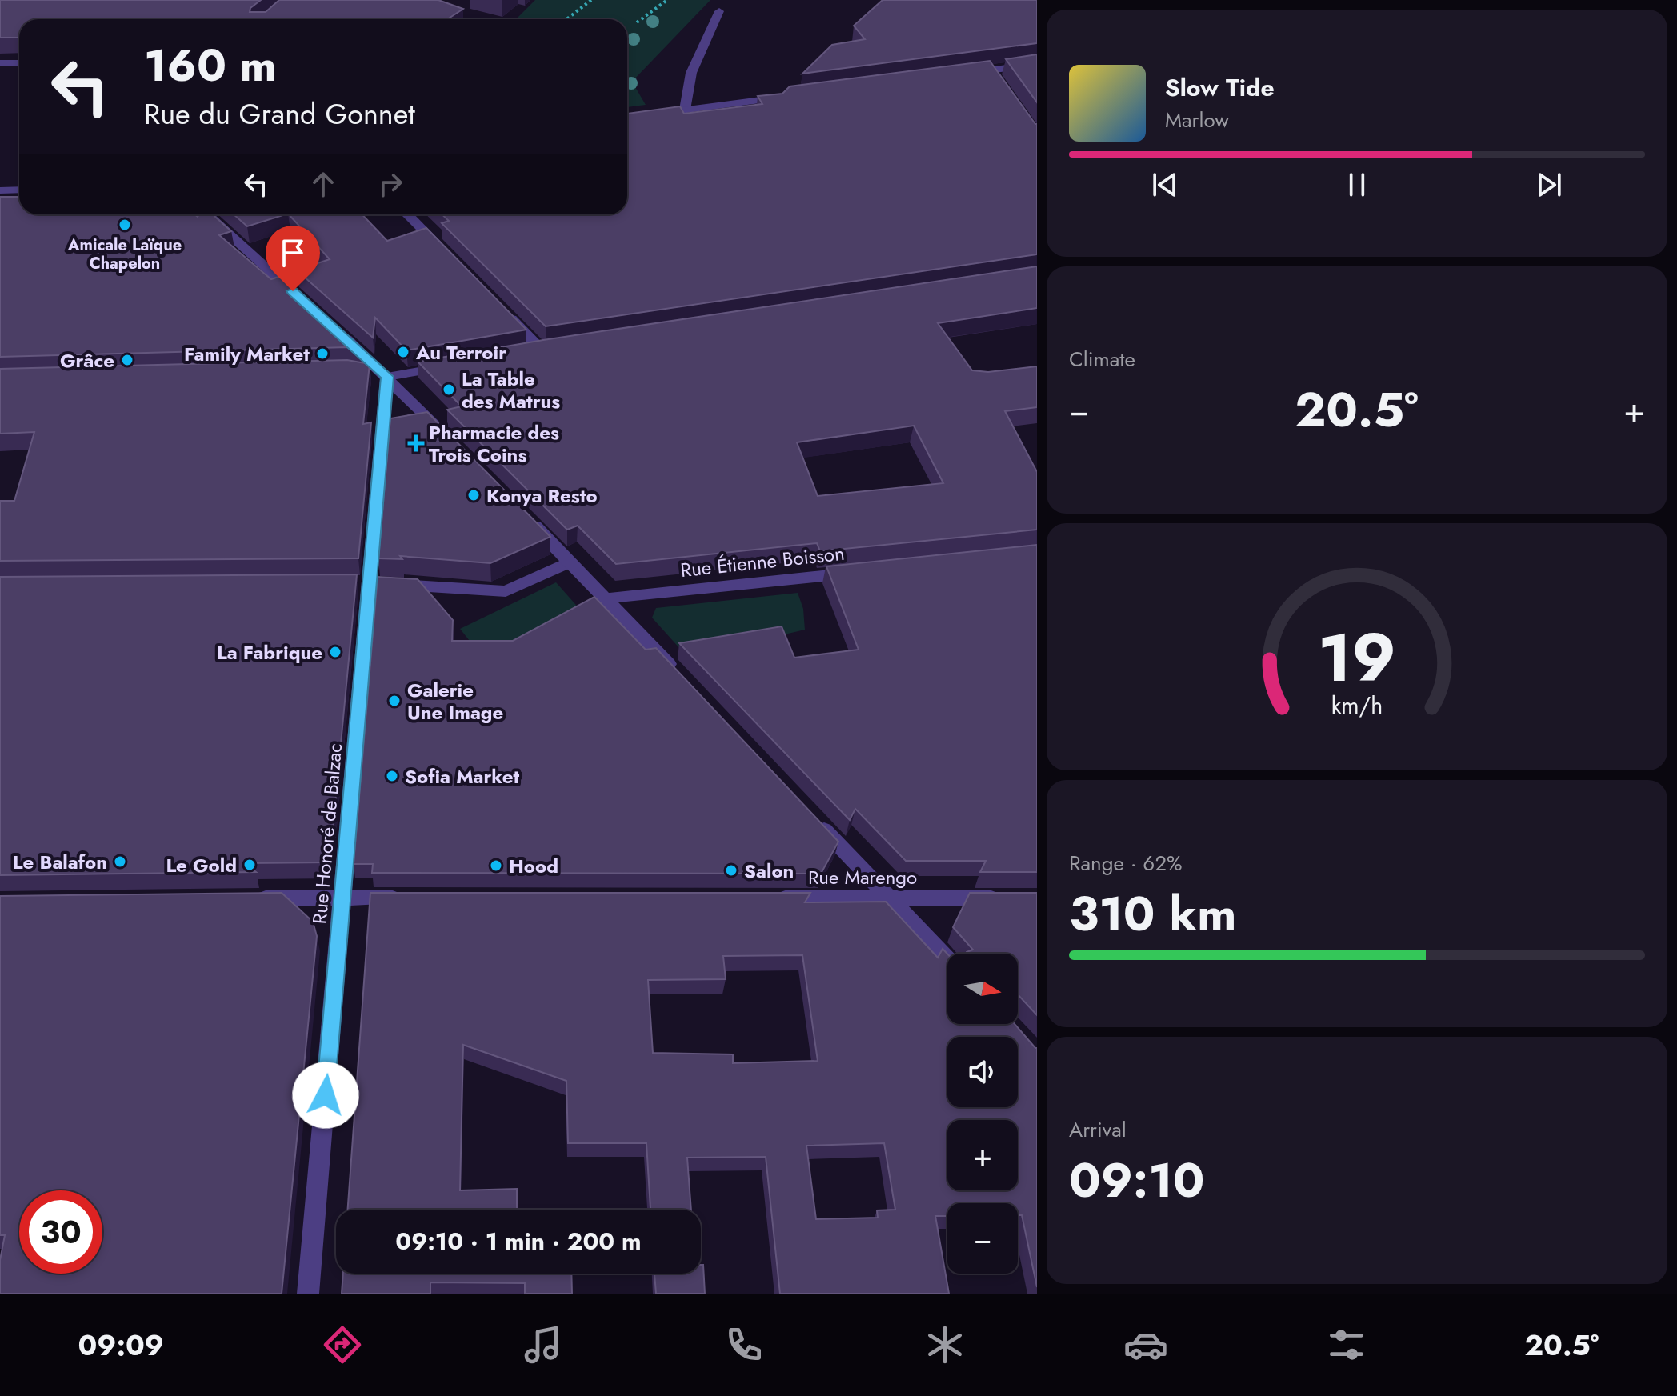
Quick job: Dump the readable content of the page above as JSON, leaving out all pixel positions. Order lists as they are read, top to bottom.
{
  "streets": {
    "street": ["Rue Étienne Boisson", "Rue Honoré de Balzac", "Rue Marengo"]
  },
  "places": {
    "other": [
      "Amicale Laïque Chapelon",
      "Au Terroir",
      "Family Market",
      "Grâce",
      "La Table des Matrus",
      "Konya Resto",
      "La Fabrique",
      "Galerie Une Image",
      "Sofia Market",
      "Le Balafon",
      "Le Gold",
      "Hood",
      "Salon"
    ],
    "health": ["Pharmacie des Trois Coins"]
  },
  "north": "right",
  "page": {
    "turn": ["160 m", "Rue du Grand Gonnet"],
    "song": ["Slow Tide", "Marlow"],
    "tile": [
      "Climate",
      ["Range · 62%", "310 km"],
      ["Arrival", "09:10"]
    ],
    "heat": ["−", "20.5°", "+"],
    "map_buttons": ["+", "−"],
    "limit": "30",
    "trip": "09:10 · 1 min · 200 m",
    "tabs": ["09:09", "20.5°"],
    "gauge": ["19", "km/h"]
  }
}
